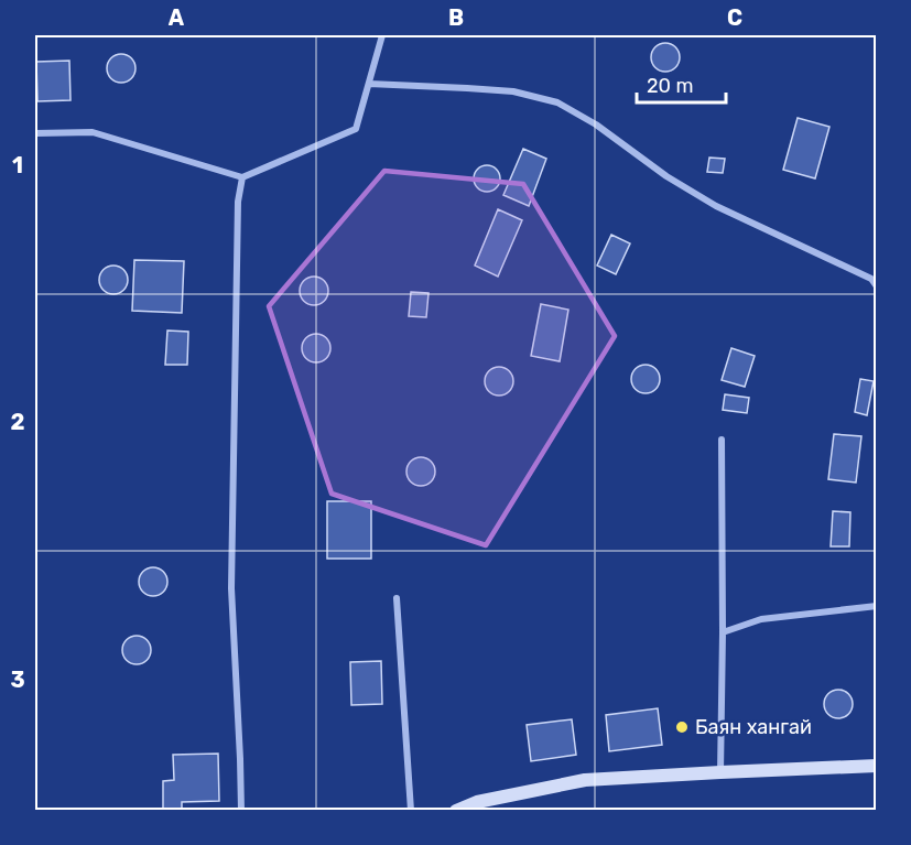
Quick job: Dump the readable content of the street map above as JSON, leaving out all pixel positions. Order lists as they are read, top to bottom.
{
  "places": ["Баян хангай"],
  "scale_bar": "20 m",
  "grid": {
    "columns": ["A", "B", "C"],
    "rows": ["1", "2", "3"]
  }
}
